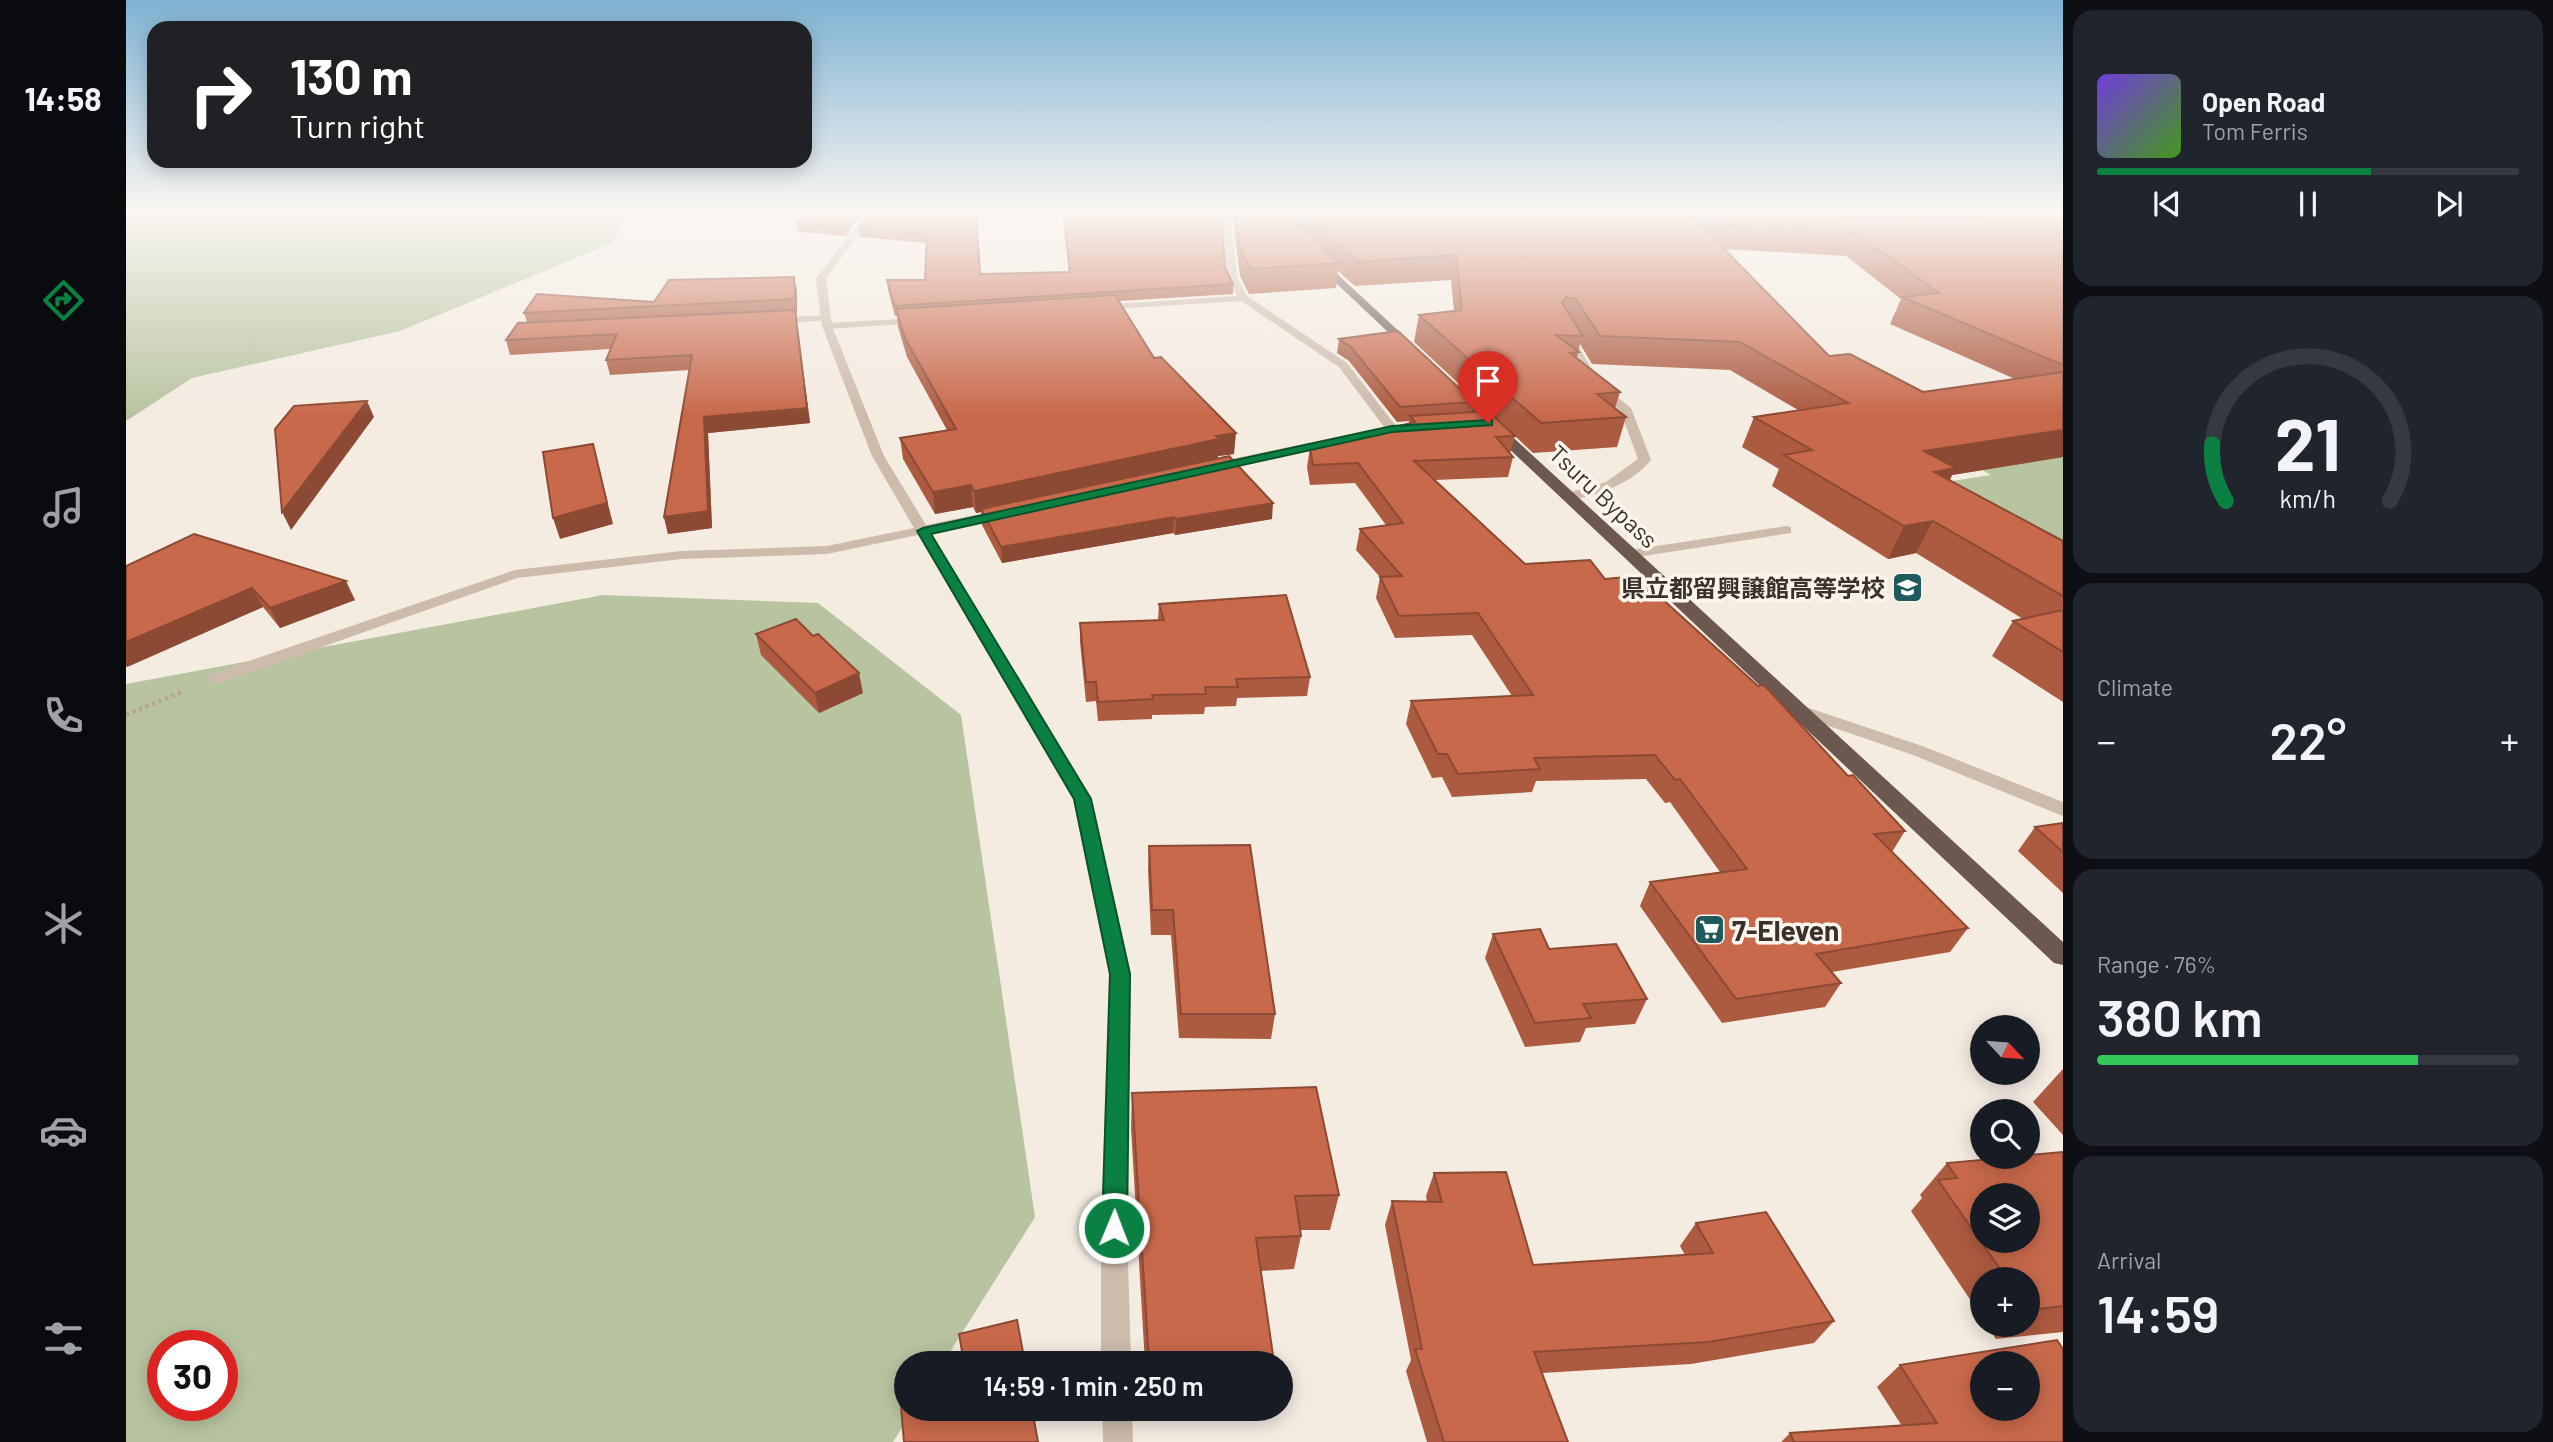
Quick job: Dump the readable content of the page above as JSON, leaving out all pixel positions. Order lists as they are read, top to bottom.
{
  "streets": {
    "highway": ["Tsuru Bypass"]
  },
  "places": {
    "school or university": ["県立都留興譲館高等学校"],
    "supermarket": ["7-Eleven"]
  },
  "north": "bottom right",
  "page": {
    "tabs": "14:58",
    "turn": ["130 m", "Turn right"],
    "song": ["Open Road", "Tom Ferris"],
    "tile": [
      "Climate",
      ["Range · 76%", "380 km"],
      ["Arrival", "14:59"]
    ],
    "heat": ["−", "22°", "+"],
    "map_buttons": ["+", "−"],
    "limit": "30",
    "trip": "14:59 · 1 min · 250 m",
    "gauge": ["21", "km/h"]
  }
}
